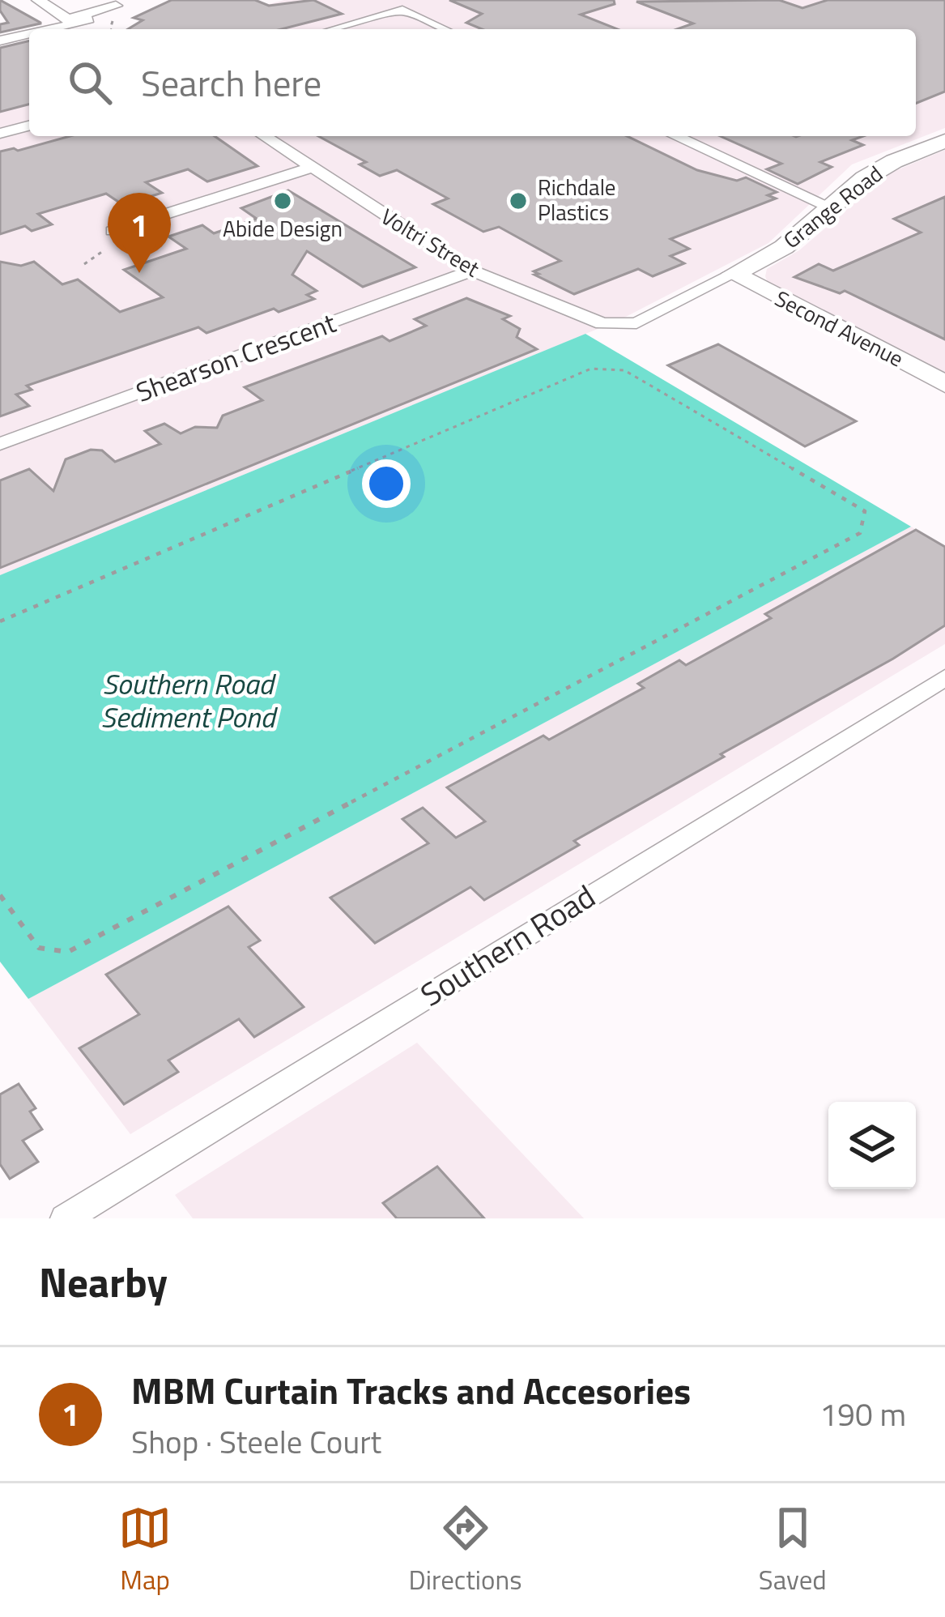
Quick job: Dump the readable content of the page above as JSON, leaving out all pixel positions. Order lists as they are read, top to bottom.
{
  "streets": {
    "main road": ["Grange Road", "Second Avenue"],
    "street": ["Voltri Street", "Shearson Crescent", "Southern Road"]
  },
  "crossings": [
    ["Grange Road", "Voltri Street"],
    ["Grange Road", "Second Avenue"],
    ["Voltri Street", "Shearson Crescent"]
  ],
  "water": ["Southern Road Sediment Pond"],
  "places": ["Abide Design", "Richdale Plastics"],
  "page": {
    "search": "Search here",
    "pins": "1",
    "heading": "Nearby",
    "list": [
      {
        "mark": "1",
        "name": "MBM Curtain Tracks and Accesories",
        "note": "Shop · Steele Court",
        "value": "190 m"
      }
    ],
    "nav": ["Map", "Directions", "Saved"]
  }
}
